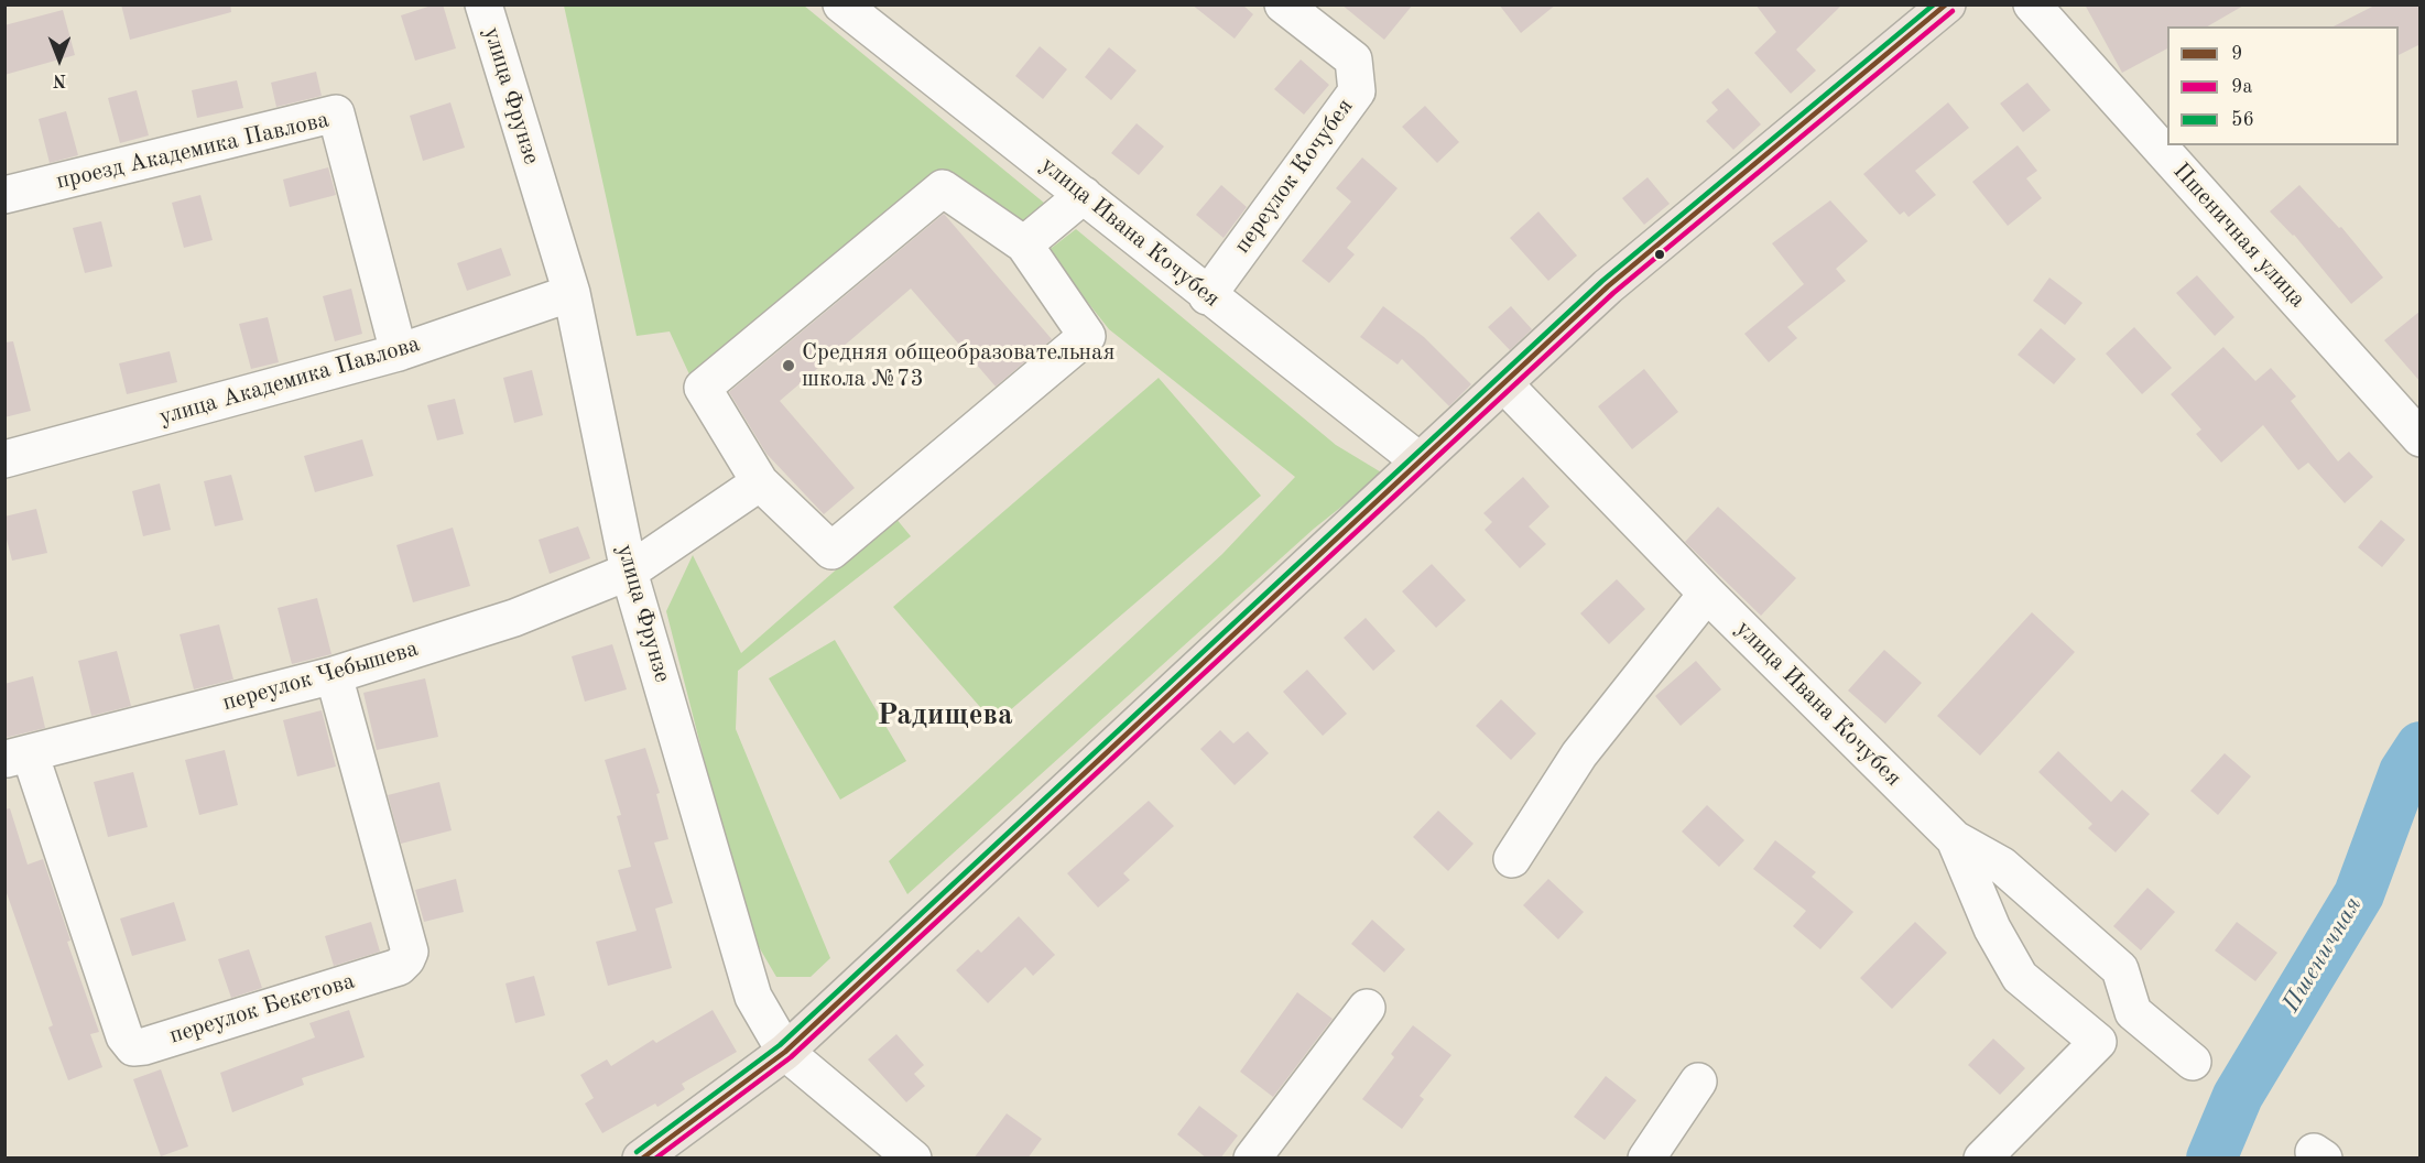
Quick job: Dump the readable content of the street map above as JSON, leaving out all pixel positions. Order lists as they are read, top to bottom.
{
  "streets": {
    "street": [
      "улица Фрунзе",
      "проезд Академика Павлова",
      "переулок Кочубея",
      "улица Ивана Кочубея",
      "Пшеничная улица",
      "улица Академика Павлова",
      "переулок Чебышева",
      "переулок Бекетова"
    ]
  },
  "crossings": [
    ["улица Фрунзе", "улица Академика Павлова"],
    ["улица Фрунзе", "переулок Чебышева"],
    ["проезд Академика Павлова", "улица Академика Павлова"],
    ["переулок Кочубея", "улица Ивана Кочубея"],
    ["переулок Чебышева", "переулок Бекетова"]
  ],
  "districts": ["Радищева"],
  "water": ["Пшеничная"],
  "places": ["Средняя общеобразовательная школа №73"],
  "lines": ["transit line 9", "transit line 56", "transit line 9а"],
  "legend": ["9", "9а", "56"],
  "north": "bottom"
}
